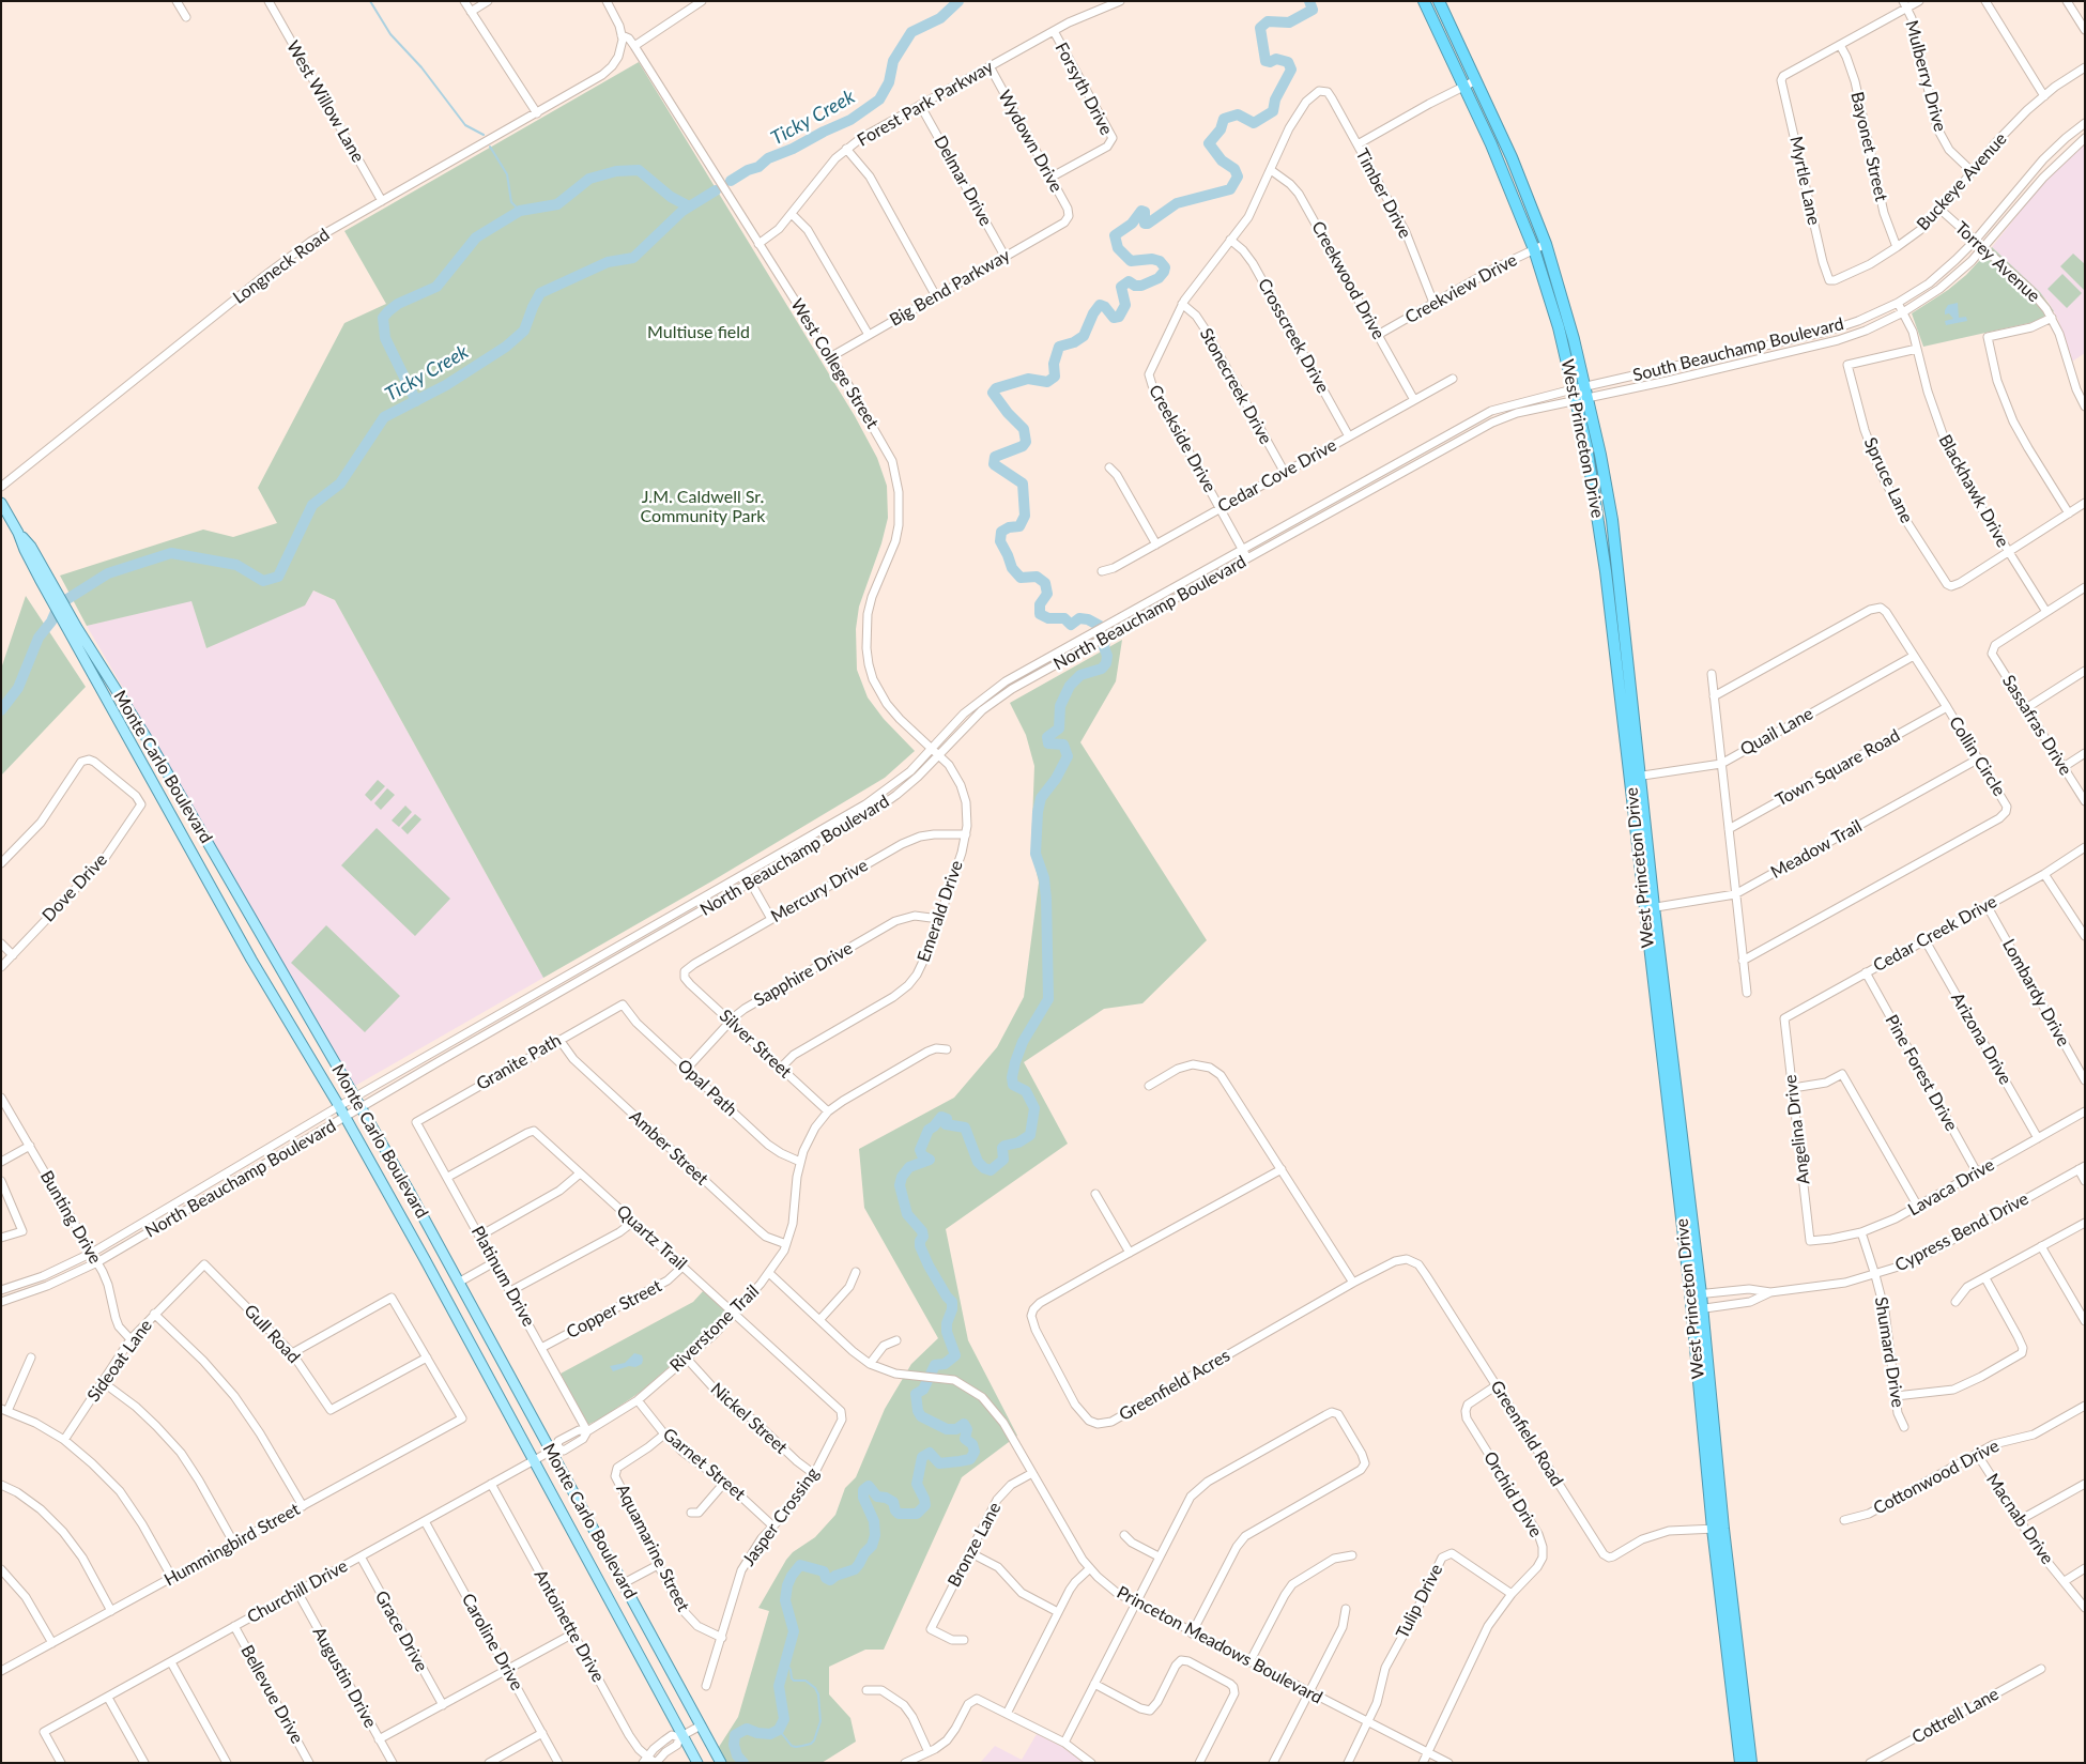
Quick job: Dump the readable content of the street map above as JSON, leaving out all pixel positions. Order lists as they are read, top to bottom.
{
  "streets": {
    "highway": ["West Princeton Drive"],
    "main road": ["Monte Carlo Boulevard"],
    "street": [
      "Mulberry Drive",
      "Forsyth Drive",
      "West Willow Lane",
      "Forest Park Parkway",
      "Wydown Drive",
      "Bayonet Street",
      "Delmar Drive",
      "Myrtle Lane",
      "Buckeye Avenue",
      "Timber Drive",
      "Torrey Avenue",
      "Longneck Road",
      "Creekwood Drive",
      "Big Bend Parkway",
      "Creekview Drive",
      "Crosscreek Drive",
      "South Beauchamp Boulevard",
      "West College Street",
      "Stonecreek Drive",
      "Creekside Drive",
      "Cedar Cove Drive",
      "Spruce Lane",
      "Blackhawk Drive",
      "North Beauchamp Boulevard",
      "Sassafras Drive",
      "Quail Lane",
      "Collin Circle",
      "Town Square Road",
      "Meadow Trail",
      "Dove Drive",
      "Mercury Drive",
      "Emerald Drive",
      "Cedar Creek Drive",
      "Sapphire Drive",
      "Lombardy Drive",
      "Arizona Drive",
      "Silver Street",
      "Granite Path",
      "Pine Forest Drive",
      "Opal Path",
      "Angelina Drive",
      "Amber Street",
      "Lavaca Drive",
      "Bunting Drive",
      "Cypress Bend Drive",
      "Quartz Trail",
      "Platinum Drive",
      "Copper Street",
      "Riverstone Trail",
      "Gull Road",
      "Shumard Drive",
      "Sideoat Lane",
      "Greenfield Acres",
      "Nickel Street",
      "Greenfield Road",
      "Garnet Street",
      "Cottonwood Drive",
      "Orchid Drive",
      "Jasper Crossing",
      "Macnab Drive",
      "Hummingbird Street",
      "Bronze Lane",
      "Aquamarine Street",
      "Churchill Drive",
      "Tulip Drive",
      "Antoinette Drive",
      "Grace Drive",
      "Caroline Drive",
      "Princeton Meadows Boulevard",
      "Augustin Drive",
      "Bellevue Drive",
      "Cottrell Lane"
    ]
  },
  "crossings": [
    ["Mulberry Drive", "Buckeye Avenue"],
    ["Forsyth Drive", "Forest Park Parkway"],
    ["Forsyth Drive", "Wydown Drive"],
    ["West Willow Lane", "Longneck Road"],
    ["Forest Park Parkway", "Wydown Drive"],
    ["Forest Park Parkway", "Delmar Drive"],
    ["Forest Park Parkway", "West College Street"],
    ["Wydown Drive", "Big Bend Parkway"],
    ["Bayonet Street", "Myrtle Lane"],
    ["Bayonet Street", "Buckeye Avenue"],
    ["Delmar Drive", "Big Bend Parkway"],
    ["Myrtle Lane", "Buckeye Avenue"],
    ["Buckeye Avenue", "Torrey Avenue"],
    ["Timber Drive", "Creekwood Drive"],
    ["Timber Drive", "Creekview Drive"],
    ["Torrey Avenue", "South Beauchamp Boulevard"],
    ["Longneck Road", "West College Street"],
    ["Creekwood Drive", "Creekview Drive"],
    ["Creekwood Drive", "Cedar Cove Drive"],
    ["Big Bend Parkway", "West College Street"],
    ["Creekview Drive", "West Princeton Drive"],
    ["Crosscreek Drive", "Cedar Cove Drive"],
    ["South Beauchamp Boulevard", "West Princeton Drive"],
    ["South Beauchamp Boulevard", "Blackhawk Drive"],
    ["South Beauchamp Boulevard", "North Beauchamp Boulevard"],
    ["West College Street", "North Beauchamp Boulevard"],
    ["West College Street", "Emerald Drive"],
    ["Stonecreek Drive", "Creekside Drive"],
    ["Stonecreek Drive", "Cedar Cove Drive"],
    ["Creekside Drive", "Cedar Cove Drive"],
    ["Creekside Drive", "North Beauchamp Boulevard"],
    ["West Princeton Drive", "North Beauchamp Boulevard"],
    ["West Princeton Drive", "Quail Lane"],
    ["West Princeton Drive", "Meadow Trail"],
    ["West Princeton Drive", "Cypress Bend Drive"],
    ["West Princeton Drive", "Greenfield Road"],
    ["Spruce Lane", "Blackhawk Drive"],
    ["Blackhawk Drive", "Sassafras Drive"],
    ["North Beauchamp Boulevard", "Monte Carlo Boulevard"],
    ["North Beauchamp Boulevard", "Emerald Drive"],
    ["North Beauchamp Boulevard", "Bunting Drive"],
    ["Quail Lane", "Collin Circle"],
    ["Collin Circle", "Town Square Road"],
    ["Collin Circle", "Meadow Trail"],
    ["Monte Carlo Boulevard", "Riverstone Trail"],
    ["Monte Carlo Boulevard", "Churchill Drive"],
    ["Mercury Drive", "Emerald Drive"],
    ["Mercury Drive", "Silver Street"],
    ["Emerald Drive", "Sapphire Drive"],
    ["Emerald Drive", "Silver Street"],
    ["Cedar Creek Drive", "Lombardy Drive"],
    ["Cedar Creek Drive", "Arizona Drive"],
    ["Cedar Creek Drive", "Pine Forest Drive"],
    ["Cedar Creek Drive", "Angelina Drive"],
    ["Sapphire Drive", "Silver Street"],
    ["Sapphire Drive", "Opal Path"],
    ["Arizona Drive", "Lavaca Drive"],
    ["Silver Street", "Riverstone Trail"],
    ["Granite Path", "Opal Path"],
    ["Granite Path", "Amber Street"],
    ["Granite Path", "Platinum Drive"],
    ["Pine Forest Drive", "Lavaca Drive"],
    ["Opal Path", "Riverstone Trail"],
    ["Angelina Drive", "Lavaca Drive"],
    ["Amber Street", "Riverstone Trail"],
    ["Lavaca Drive", "Shumard Drive"],
    ["Bunting Drive", "Sideoat Lane"],
    ["Cypress Bend Drive", "Shumard Drive"],
    ["Quartz Trail", "Platinum Drive"],
    ["Quartz Trail", "Copper Street"],
    ["Quartz Trail", "Riverstone Trail"],
    ["Quartz Trail", "Jasper Crossing"],
    ["Platinum Drive", "Copper Street"],
    ["Platinum Drive", "Riverstone Trail"],
    ["Riverstone Trail", "Nickel Street"],
    ["Riverstone Trail", "Garnet Street"],
    ["Riverstone Trail", "Churchill Drive"],
    ["Riverstone Trail", "Princeton Meadows Boulevard"],
    ["Gull Road", "Sideoat Lane"],
    ["Gull Road", "Hummingbird Street"],
    ["Greenfield Acres", "Greenfield Road"],
    ["Nickel Street", "Jasper Crossing"],
    ["Greenfield Road", "Orchid Drive"],
    ["Garnet Street", "Jasper Crossing"],
    ["Garnet Street", "Aquamarine Street"],
    ["Cottonwood Drive", "Macnab Drive"],
    ["Orchid Drive", "Tulip Drive"],
    ["Orchid Drive", "Princeton Meadows Boulevard"],
    ["Jasper Crossing", "Aquamarine Street"],
    ["Bronze Lane", "Princeton Meadows Boulevard"],
    ["Churchill Drive", "Antoinette Drive"],
    ["Churchill Drive", "Grace Drive"],
    ["Churchill Drive", "Caroline Drive"],
    ["Churchill Drive", "Augustin Drive"],
    ["Churchill Drive", "Bellevue Drive"],
    ["Tulip Drive", "Princeton Meadows Boulevard"]
  ],
  "water": ["Ticky Creek"],
  "parks": ["Multiuse field", "J.M. Caldwell Sr. Community Park"]
}
